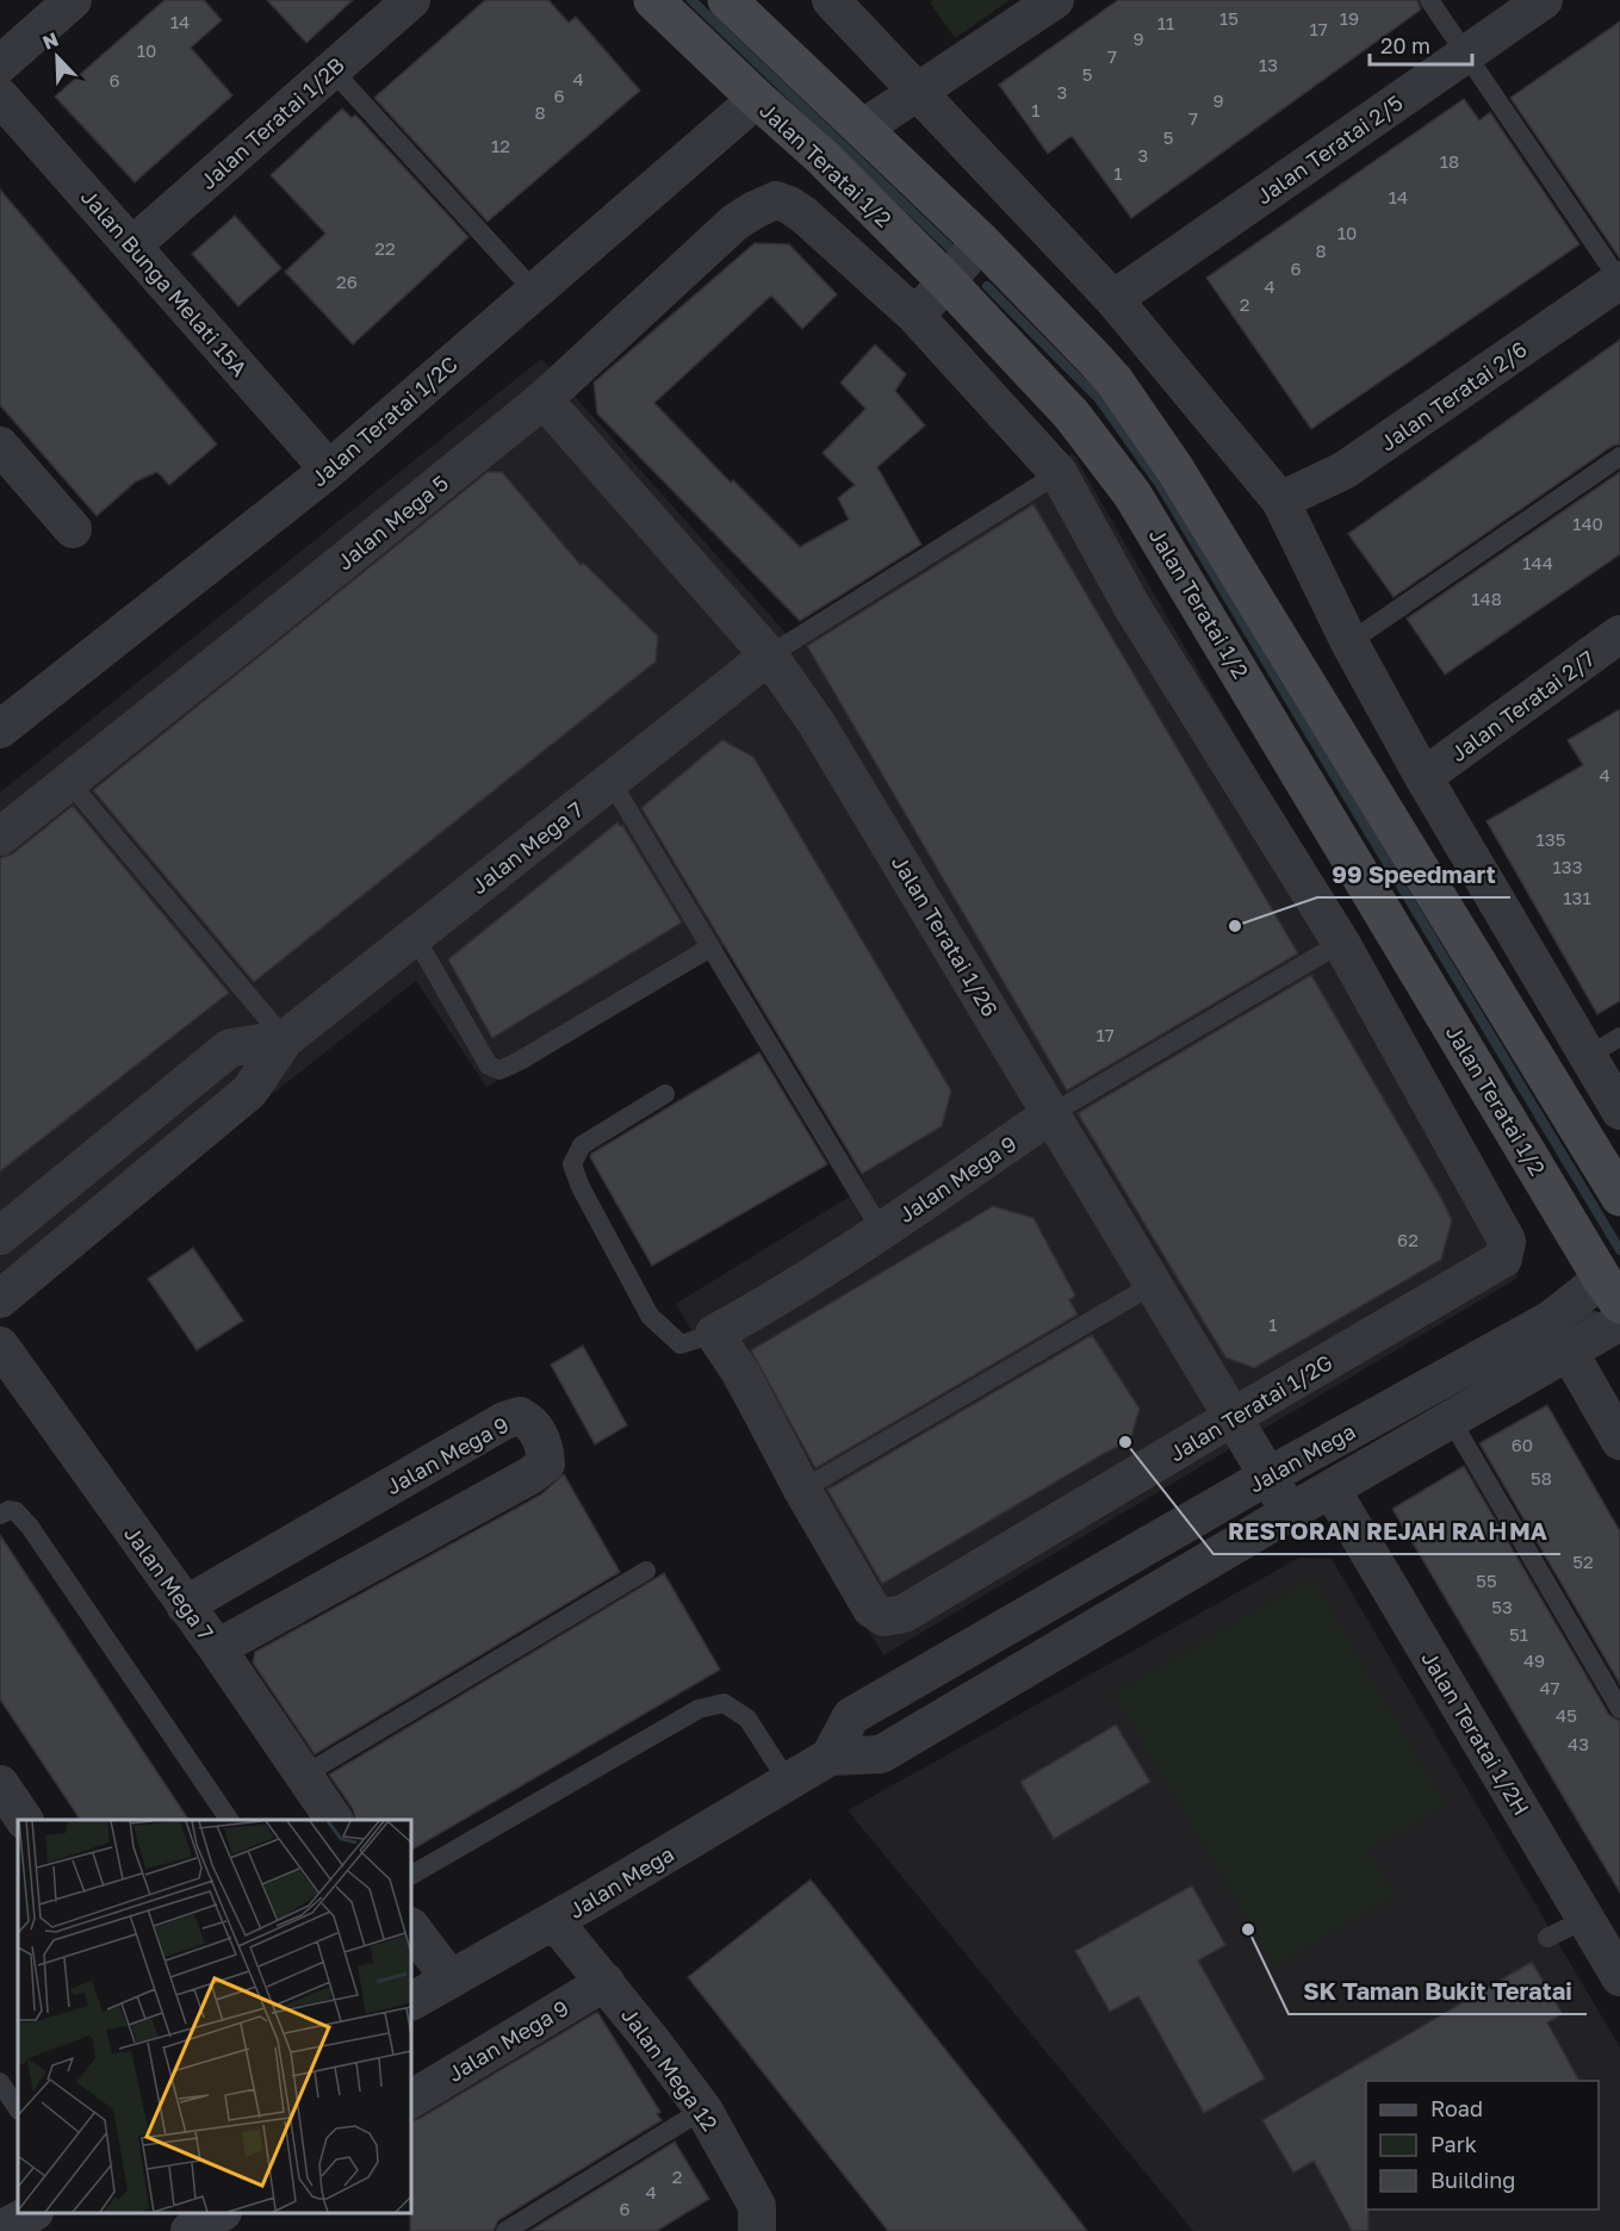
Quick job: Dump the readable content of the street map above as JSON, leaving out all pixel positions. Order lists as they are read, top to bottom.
{
  "streets": {
    "main road": ["Jalan Teratai 1/2"],
    "street": [
      "Jalan Teratai 1/2B",
      "Jalan Teratai 2/5",
      "Jalan Bunga Melati 15A",
      "Jalan Teratai 2/6",
      "Jalan Teratai 1/2C",
      "Jalan Mega 5",
      "Jalan Teratai 2/7",
      "Jalan Mega 7",
      "Jalan Teratai 1/26",
      "Jalan Mega 9",
      "Jalan Teratai 1/2G",
      "Jalan Mega",
      "Jalan Teratai 1/2H",
      "Jalan Mega 12"
    ]
  },
  "crossings": [
    ["Jalan Teratai 1/2B", "Jalan Bunga Melati 15A"],
    ["Jalan Teratai 1/2", "Jalan Teratai 1/2C"],
    ["Jalan Teratai 1/2", "Jalan Mega"],
    ["Jalan Bunga Melati 15A", "Jalan Teratai 1/2C"],
    ["Jalan Mega 5", "Jalan Teratai 1/26"],
    ["Jalan Mega 7", "Jalan Teratai 1/26"],
    ["Jalan Mega 7", "Jalan Mega 9"],
    ["Jalan Teratai 1/26", "Jalan Mega 9"],
    ["Jalan Teratai 1/26", "Jalan Teratai 1/2G"],
    ["Jalan Teratai 1/26", "Jalan Mega"],
    ["Jalan Mega 9", "Jalan Mega 12"],
    ["Jalan Mega", "Jalan Teratai 1/2H"],
    ["Jalan Mega", "Jalan Mega 12"]
  ],
  "places": ["99 Speedmart", "RESTORAN REJAH RAＨMA", "SK Taman Bukit Teratai"],
  "house_numbers": [
    "15",
    "19",
    "14",
    "11",
    "17",
    "9",
    "10",
    "7",
    "13",
    "5",
    "4",
    "6",
    "3",
    "6",
    "9",
    "1",
    "8",
    "7",
    "5",
    "12",
    "3",
    "18",
    "1",
    "14",
    "10",
    "22",
    "8",
    "6",
    "26",
    "4",
    "2",
    "140",
    "144",
    "148",
    "4",
    "135",
    "133",
    "131",
    "17",
    "62",
    "1",
    "60",
    "58",
    "52",
    "55",
    "53",
    "51",
    "49",
    "47",
    "45",
    "43",
    "2",
    "4",
    "6"
  ],
  "legend": ["Road", "Park", "Building"],
  "scale_bar": "20 m",
  "north": "top left"
}
